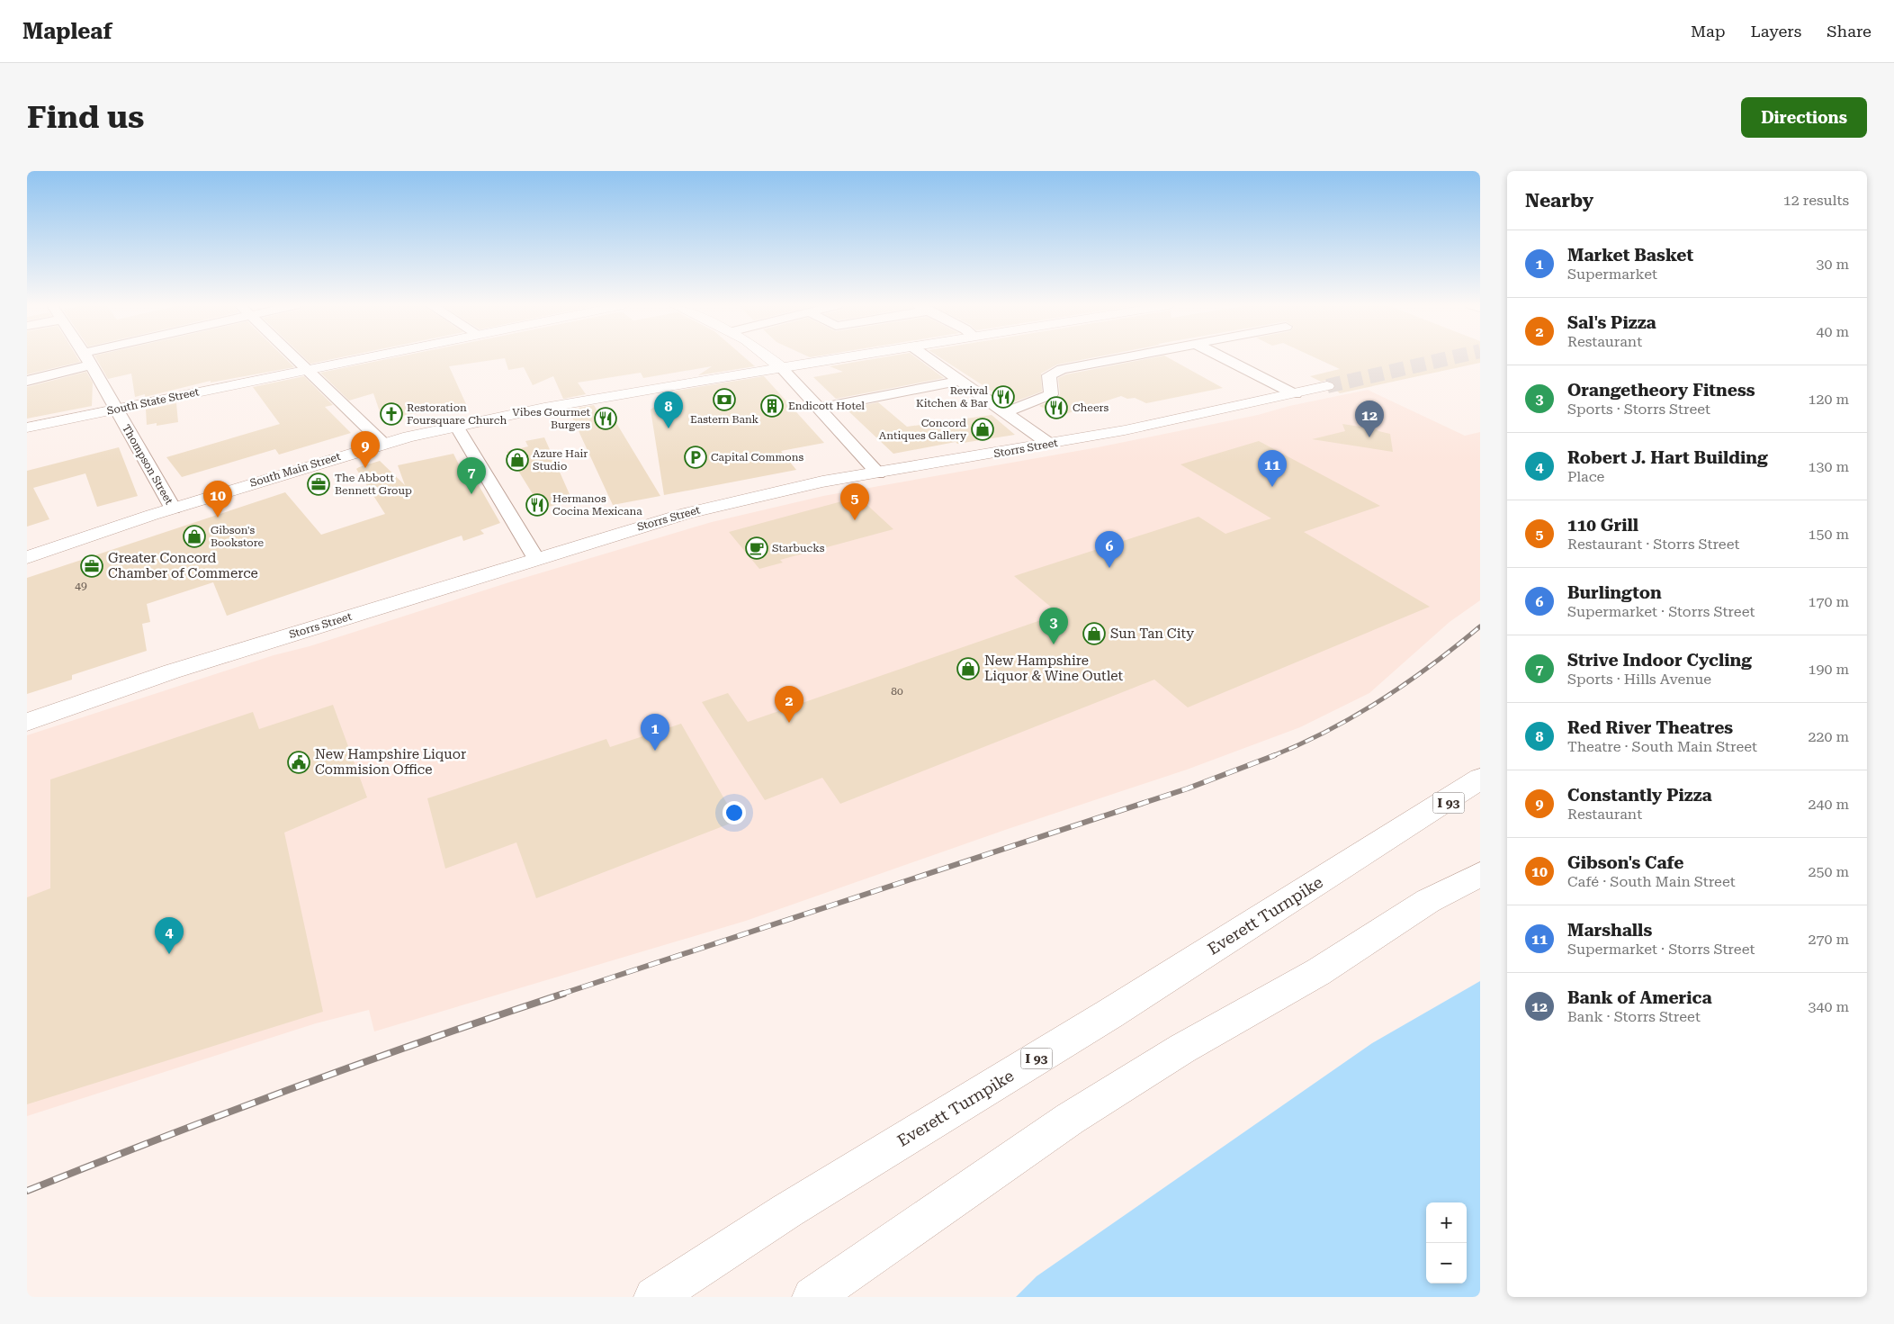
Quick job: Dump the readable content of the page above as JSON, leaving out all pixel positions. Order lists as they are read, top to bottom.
{
  "streets": {
    "main road": [
      "South State Street",
      "Storrs Street",
      "South Main Street",
      "I 93",
      "Everett Turnpike"
    ],
    "street": ["Thompson Street"]
  },
  "crossings": [
    ["South State Street", "Thompson Street"],
    ["Thompson Street", "South Main Street"],
    ["I 93", "Everett Turnpike"]
  ],
  "places": {
    "restaurant": [
      "Revival Kitchen & Bar",
      "Cheers",
      "Vibes Gourmet Burgers",
      "Hermanos Cocina Mexicana"
    ],
    "bank": ["Eastern Bank"],
    "building": ["Endicott Hotel"],
    "church": ["Restoration Foursquare Church"],
    "shop": [
      "Concord Antiques Gallery",
      "Azure Hair Studio",
      "Gibson's Bookstore",
      "Sun Tan City",
      "New Hampshire Liquor & Wine Outlet"
    ],
    "parking": ["Capital Commons"],
    "office": ["The Abbott Bennett Group", "Greater Concord Chamber of Commerce"],
    "cafe": ["Starbucks"],
    "public building": ["New Hampshire Liquor Commision Office"]
  },
  "house_numbers": ["49", "80"],
  "page": {
    "header": "Mapleaf",
    "nav": ["Map", "Layers", "Share"],
    "buttons": "Directions",
    "title": "Find us",
    "heading": ["Nearby", "12 results"],
    "list": [
      {
        "mark": "1",
        "name": "Market Basket",
        "note": "Supermarket",
        "value": "30 m"
      },
      {
        "mark": "2",
        "name": "Sal's Pizza",
        "note": "Restaurant",
        "value": "40 m"
      },
      {
        "mark": "3",
        "name": "Orangetheory Fitness",
        "note": "Sports · Storrs Street",
        "value": "120 m"
      },
      {
        "mark": "4",
        "name": "Robert J. Hart Building",
        "note": "Place",
        "value": "130 m"
      },
      {
        "mark": "5",
        "name": "110 Grill",
        "note": "Restaurant · Storrs Street",
        "value": "150 m"
      },
      {
        "mark": "6",
        "name": "Burlington",
        "note": "Supermarket · Storrs Street",
        "value": "170 m"
      },
      {
        "mark": "7",
        "name": "Strive Indoor Cycling",
        "note": "Sports · Hills Avenue",
        "value": "190 m"
      },
      {
        "mark": "8",
        "name": "Red River Theatres",
        "note": "Theatre · South Main Street",
        "value": "220 m"
      },
      {
        "mark": "9",
        "name": "Constantly Pizza",
        "note": "Restaurant",
        "value": "240 m"
      },
      {
        "mark": "10",
        "name": "Gibson's Cafe",
        "note": "Café · South Main Street",
        "value": "250 m"
      },
      {
        "mark": "11",
        "name": "Marshalls",
        "note": "Supermarket · Storrs Street",
        "value": "270 m"
      },
      {
        "mark": "12",
        "name": "Bank of America",
        "note": "Bank · Storrs Street",
        "value": "340 m"
      }
    ],
    "pins": [
      "8",
      "12",
      "9",
      "11",
      "7",
      "10",
      "5",
      "6",
      "3",
      "2",
      "1",
      "4"
    ],
    "map_buttons": ["+", "−"]
  }
}
